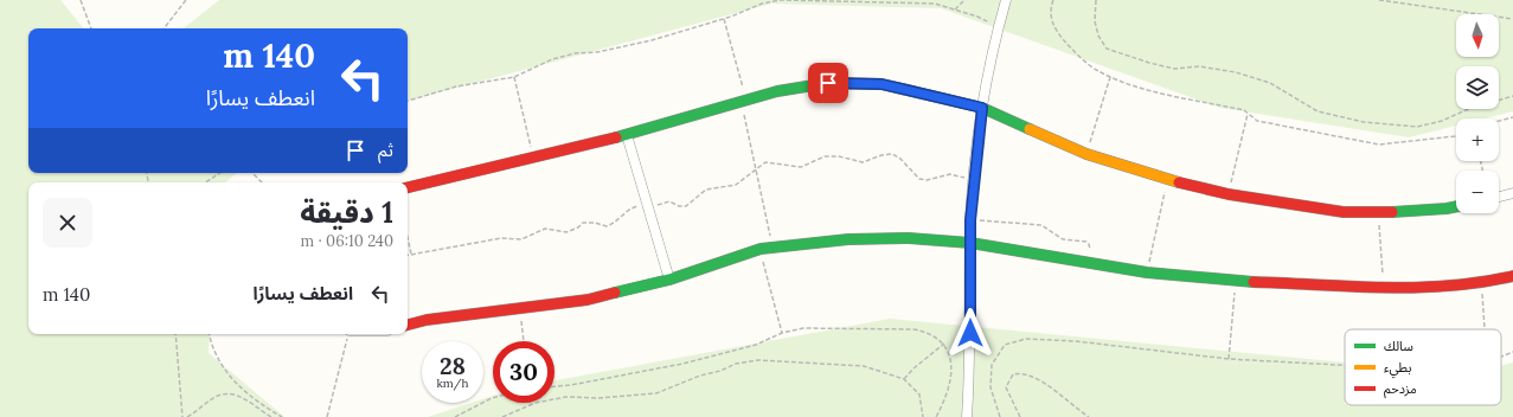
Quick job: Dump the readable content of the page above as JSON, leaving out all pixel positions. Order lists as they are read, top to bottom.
{
  "legend": ["سالك", "بطيء", "مزدحم"],
  "north": "bottom",
  "page": {
    "map_buttons": ["+", "−"],
    "turn": ["140 m", "انعطف يسارًا"],
    "then": "ثم",
    "heading": ["1 دقيقة", "240 m · 06:10"],
    "list": [
      {
        "name": "انعطف يسارًا",
        "value": "140 m"
      }
    ],
    "speed": "28 km/h",
    "limit": "30"
  }
}
